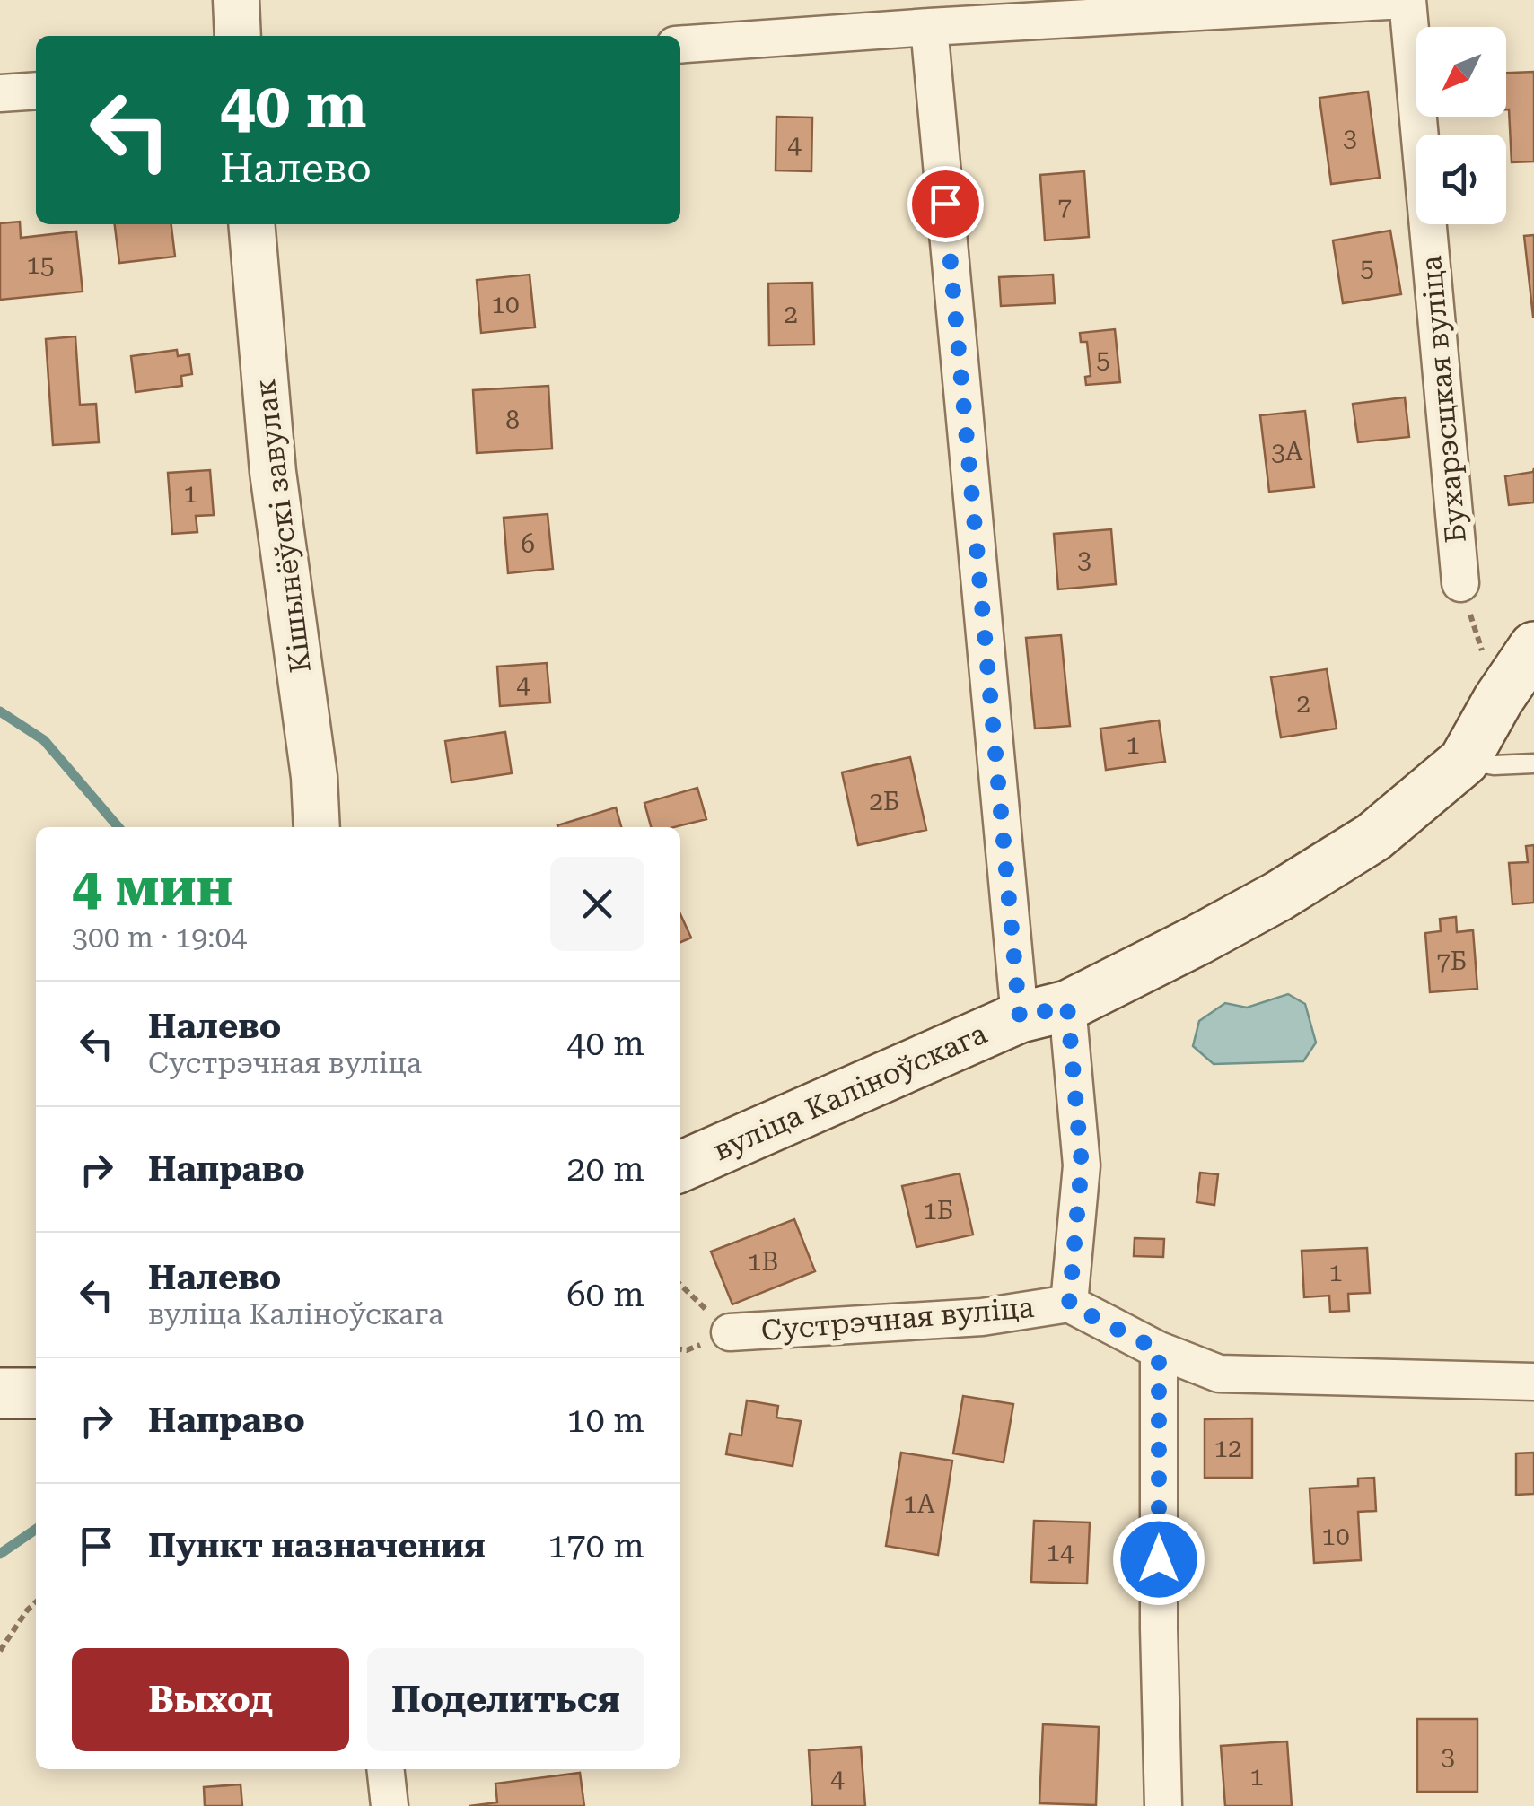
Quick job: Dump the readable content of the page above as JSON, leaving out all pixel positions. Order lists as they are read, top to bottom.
{
  "streets": {
    "main road": ["вуліца Каліноўскага"],
    "street": ["Бухарэсцкая вуліца", "Кішынёўскі завулак", "Сустрэчная вуліца"]
  },
  "house_numbers": [
    "3",
    "4",
    "7",
    "15",
    "5",
    "10",
    "2",
    "5",
    "8",
    "3А",
    "1",
    "6",
    "3",
    "4",
    "2",
    "1",
    "2Б",
    "7Б",
    "1Б",
    "1В",
    "1",
    "12",
    "1А",
    "10",
    "14",
    "3",
    "1",
    "4"
  ],
  "north": "bottom left",
  "page": {
    "turn": ["40 m", "Налево"],
    "heading": ["4 мин", "300 m · 19:04"],
    "list": [
      {
        "name": "Налево",
        "note": "Сустрэчная вуліца",
        "value": "40 m"
      },
      {
        "name": "Направо",
        "value": "20 m"
      },
      {
        "name": "Налево",
        "note": "вуліца Каліноўскага",
        "value": "60 m"
      },
      {
        "name": "Направо",
        "value": "10 m"
      },
      {
        "name": "Пункт назначения",
        "value": "170 m"
      }
    ],
    "buttons": ["Выход", "Поделиться"]
  }
}
